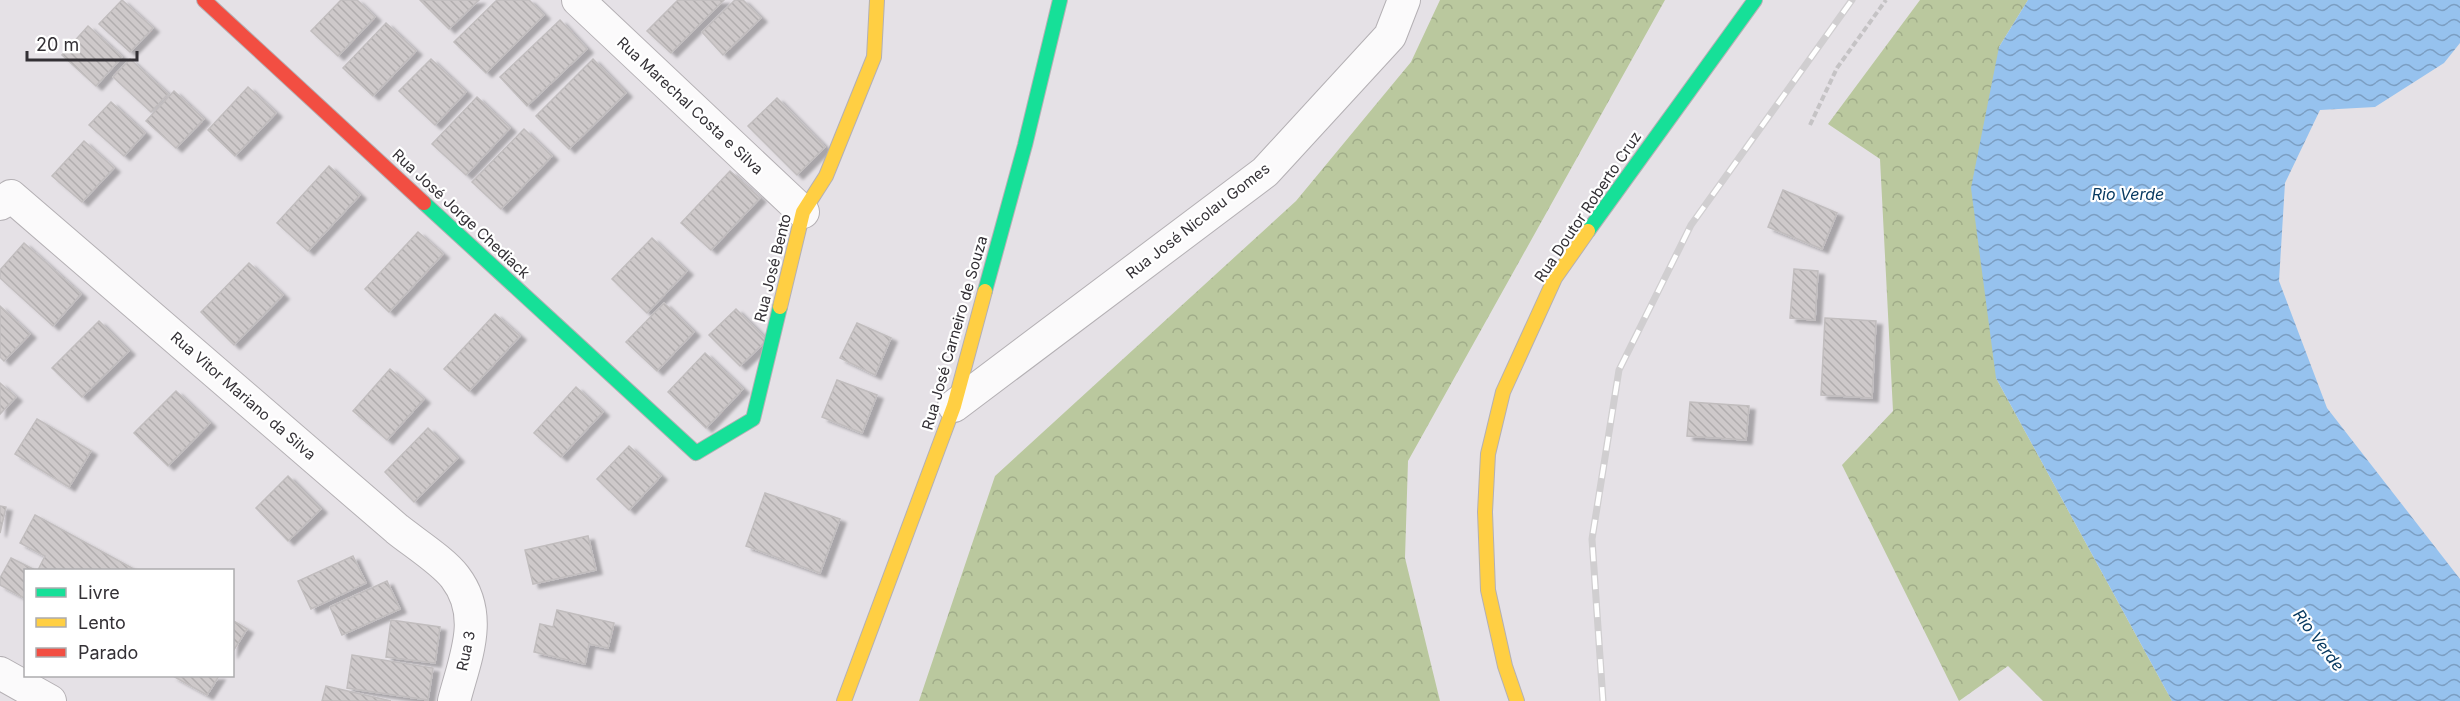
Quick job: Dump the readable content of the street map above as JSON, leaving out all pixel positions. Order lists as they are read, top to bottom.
{
  "streets": {
    "street": [
      "Rua Marechal Costa e Silva",
      "Rua Doutor Roberto Cruz",
      "Rua José Jorge Chediack",
      "Rua José Nicolau Gomes",
      "Rua José Bento",
      "Rua José Carneiro de Souza",
      "Rua Vitor Mariano da Silva",
      "Rua 3"
    ]
  },
  "crossings": [
    ["Rua Marechal Costa e Silva", "Rua José Bento"],
    ["Rua José Jorge Chediack", "Rua José Bento"],
    ["Rua José Nicolau Gomes", "Rua José Carneiro de Souza"],
    ["Rua Vitor Mariano da Silva", "Rua 3"]
  ],
  "water": ["Rio Verde"],
  "legend": ["Livre", "Lento", "Parado"],
  "scale_bar": "20 m"
}
